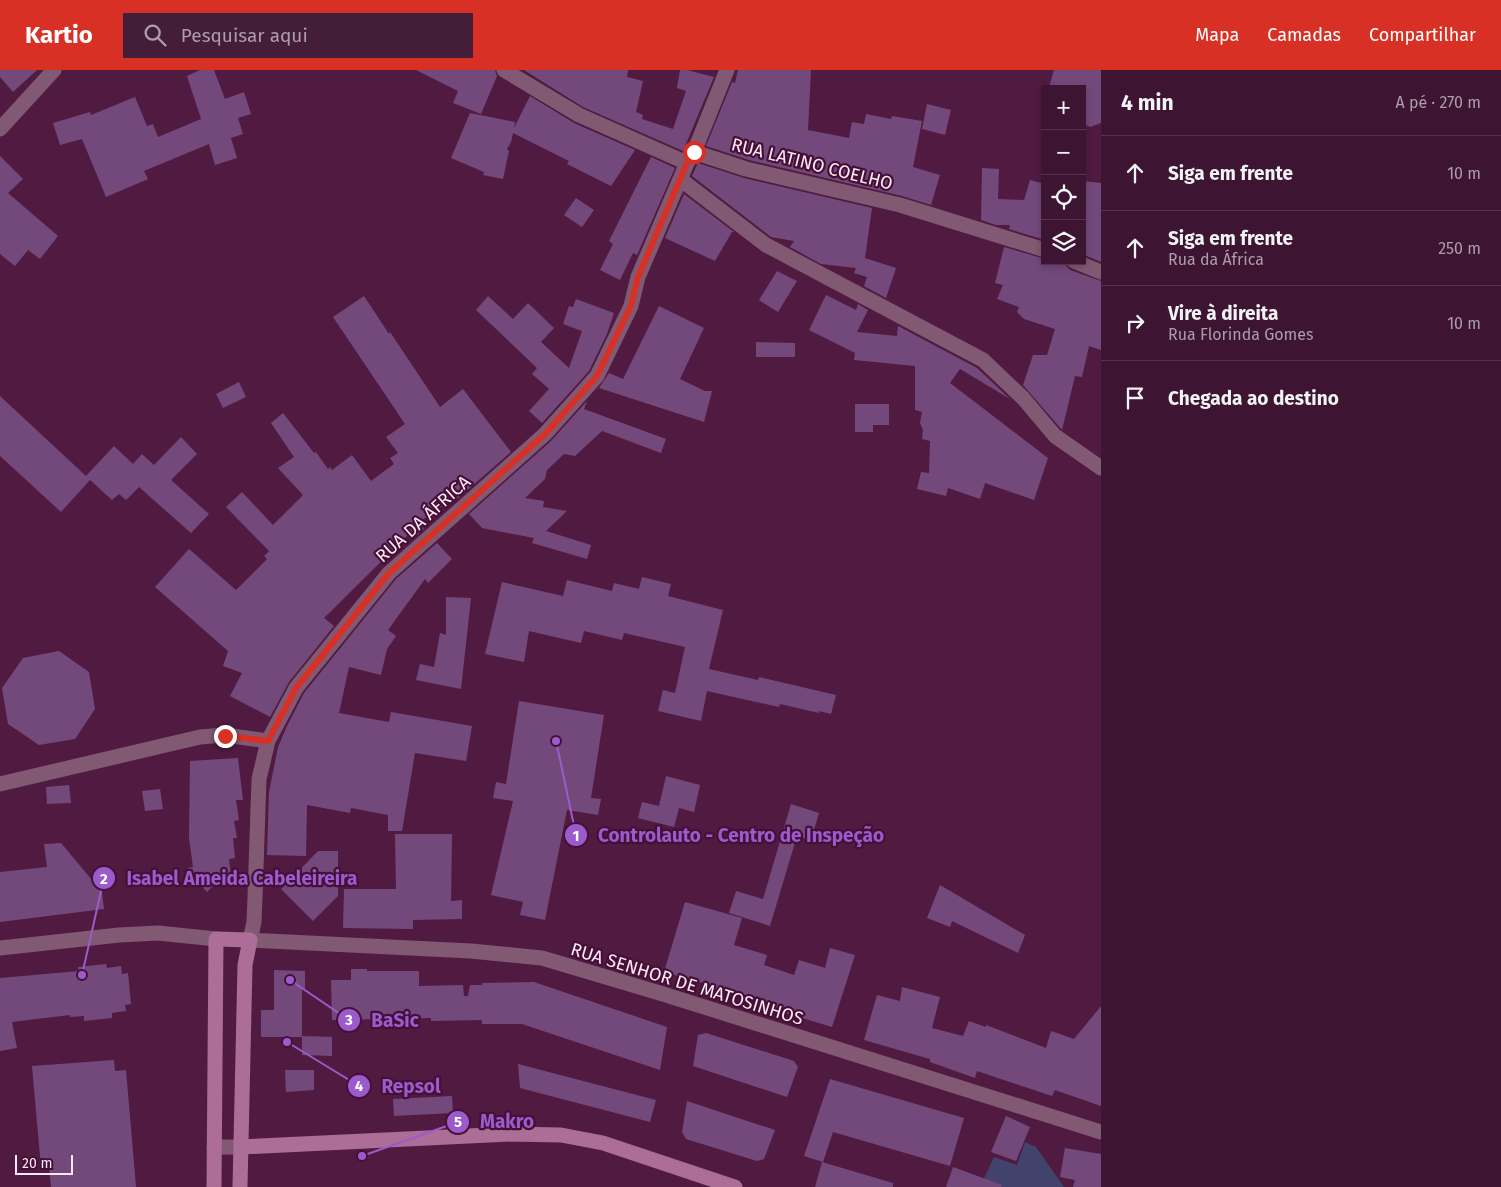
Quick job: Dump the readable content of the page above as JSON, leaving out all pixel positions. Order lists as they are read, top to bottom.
{
  "streets": {
    "street": ["RUA LATINO COELHO", "RUA DA ÁFRICA", "RUA SENHOR DE MATOSINHOS"]
  },
  "crossings": [
    ["RUA LATINO COELHO", "RUA DA ÁFRICA"],
    ["RUA DA ÁFRICA", "RUA SENHOR DE MATOSINHOS"]
  ],
  "places": [
    "Controlauto - Centro de Inspeção",
    "Isabel Ameida Cabeleireira",
    "BaSic",
    "Repsol",
    "Makro"
  ],
  "scale_bar": "20 m",
  "page": {
    "header": "Kartio",
    "search": "Pesquisar aqui",
    "nav": ["Mapa", "Camadas", "Compartilhar"],
    "heading": ["4 min", "A pé · 270 m"],
    "map_buttons": ["+", "−"],
    "list": [
      ["Siga em frente", "10 m"],
      ["Siga em frente", "Rua da África", "250 m"],
      ["Vire à direita", "Rua Florinda Gomes", "10 m"],
      "Chegada ao destino"
    ],
    "scale": "20 m"
  }
}
